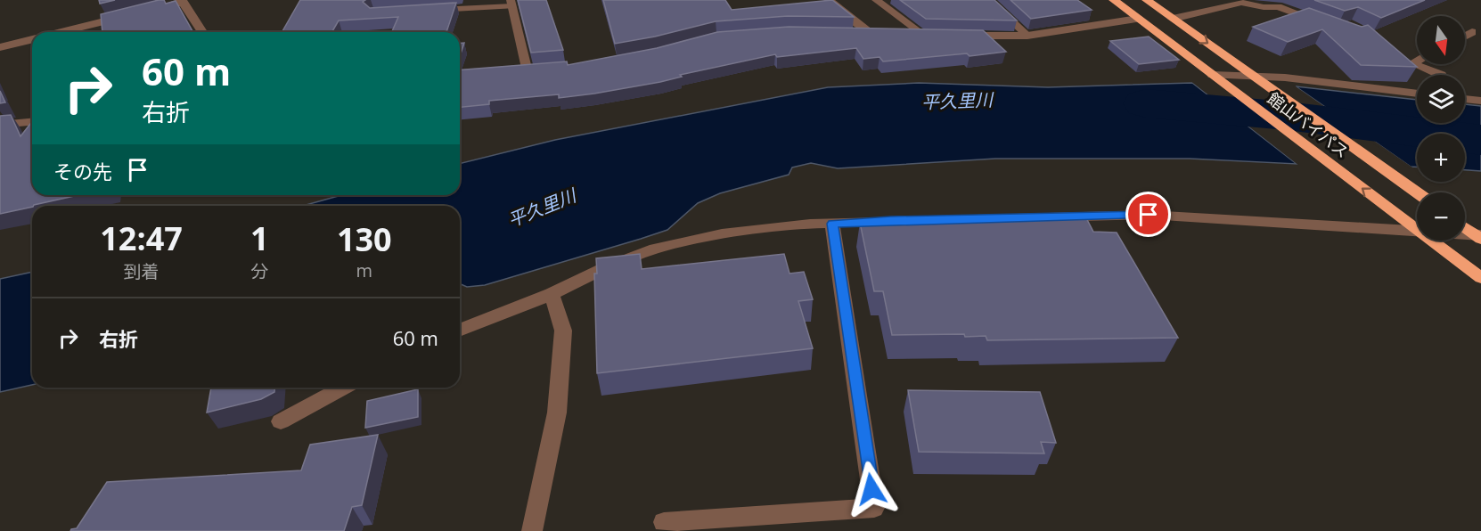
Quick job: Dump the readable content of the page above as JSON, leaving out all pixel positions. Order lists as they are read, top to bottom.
{
  "streets": {
    "highway": ["館山バイパス"]
  },
  "water": ["平久里川"],
  "north": "bottom",
  "page": {
    "map_buttons": ["+", "−"],
    "turn": ["60 m", "右折"],
    "then": "その先",
    "eta": [
      "12:47",
      "到着",
      "1",
      "分",
      "130",
      "m"
    ],
    "list": [
      {
        "name": "右折",
        "value": "60 m"
      }
    ]
  }
}
